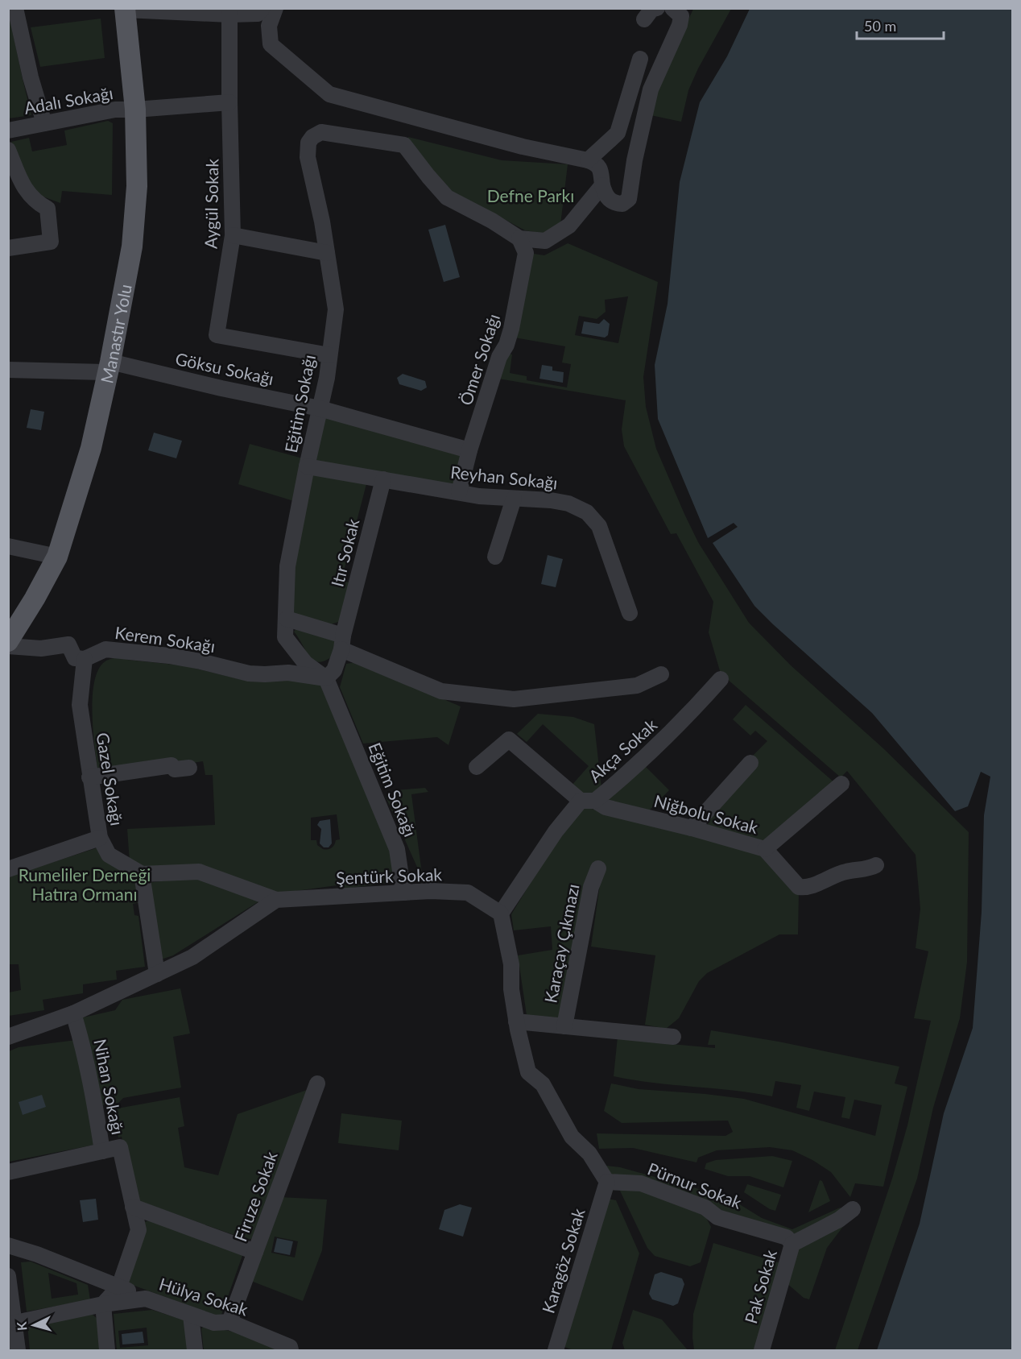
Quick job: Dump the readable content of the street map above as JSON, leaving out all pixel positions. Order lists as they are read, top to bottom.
{
  "streets": {
    "main road": ["Manastır Yolu"],
    "street": [
      "Adalı Sokağı",
      "Aygül Sokak",
      "Ömer Sokağı",
      "Göksu Sokağı",
      "Eğitim Sokağı",
      "Reyhan Sokağı",
      "Itır Sokak",
      "Kerem Sokağı",
      "Akça Sokak",
      "Gazel Sokağı",
      "Niğbolu Sokak",
      "Şentürk Sokak",
      "Karaçay Çıkmazı",
      "Nihan Sokağı",
      "Pürnur Sokak",
      "Firuze Sokak",
      "Karagöz Sokak",
      "Pak Sokak",
      "Hülya Sokak"
    ]
  },
  "crossings": [
    ["Adalı Sokağı", "Aygül Sokak"],
    ["Adalı Sokağı", "Manastır Yolu"],
    ["Aygül Sokak", "Eğitim Sokağı"],
    ["Manastır Yolu", "Göksu Sokağı"],
    ["Ömer Sokağı", "Göksu Sokağı"],
    ["Ömer Sokağı", "Eğitim Sokağı"],
    ["Ömer Sokağı", "Reyhan Sokağı"],
    ["Göksu Sokağı", "Eğitim Sokağı"],
    ["Eğitim Sokağı", "Reyhan Sokağı"],
    ["Eğitim Sokağı", "Itır Sokak"],
    ["Eğitim Sokağı", "Kerem Sokağı"],
    ["Eğitim Sokağı", "Şentürk Sokak"],
    ["Reyhan Sokağı", "Itır Sokak"],
    ["Itır Sokak", "Kerem Sokağı"],
    ["Kerem Sokağı", "Gazel Sokağı"],
    ["Akça Sokak", "Niğbolu Sokak"],
    ["Akça Sokak", "Şentürk Sokak"],
    ["Pürnur Sokak", "Karagöz Sokak"],
    ["Pürnur Sokak", "Pak Sokak"],
    ["Firuze Sokak", "Hülya Sokak"]
  ],
  "parks": ["Defne Parkı", "Rumeliler Derneği Hatıra Ormanı"],
  "scale_bar": "50 m",
  "north": "left"
}
